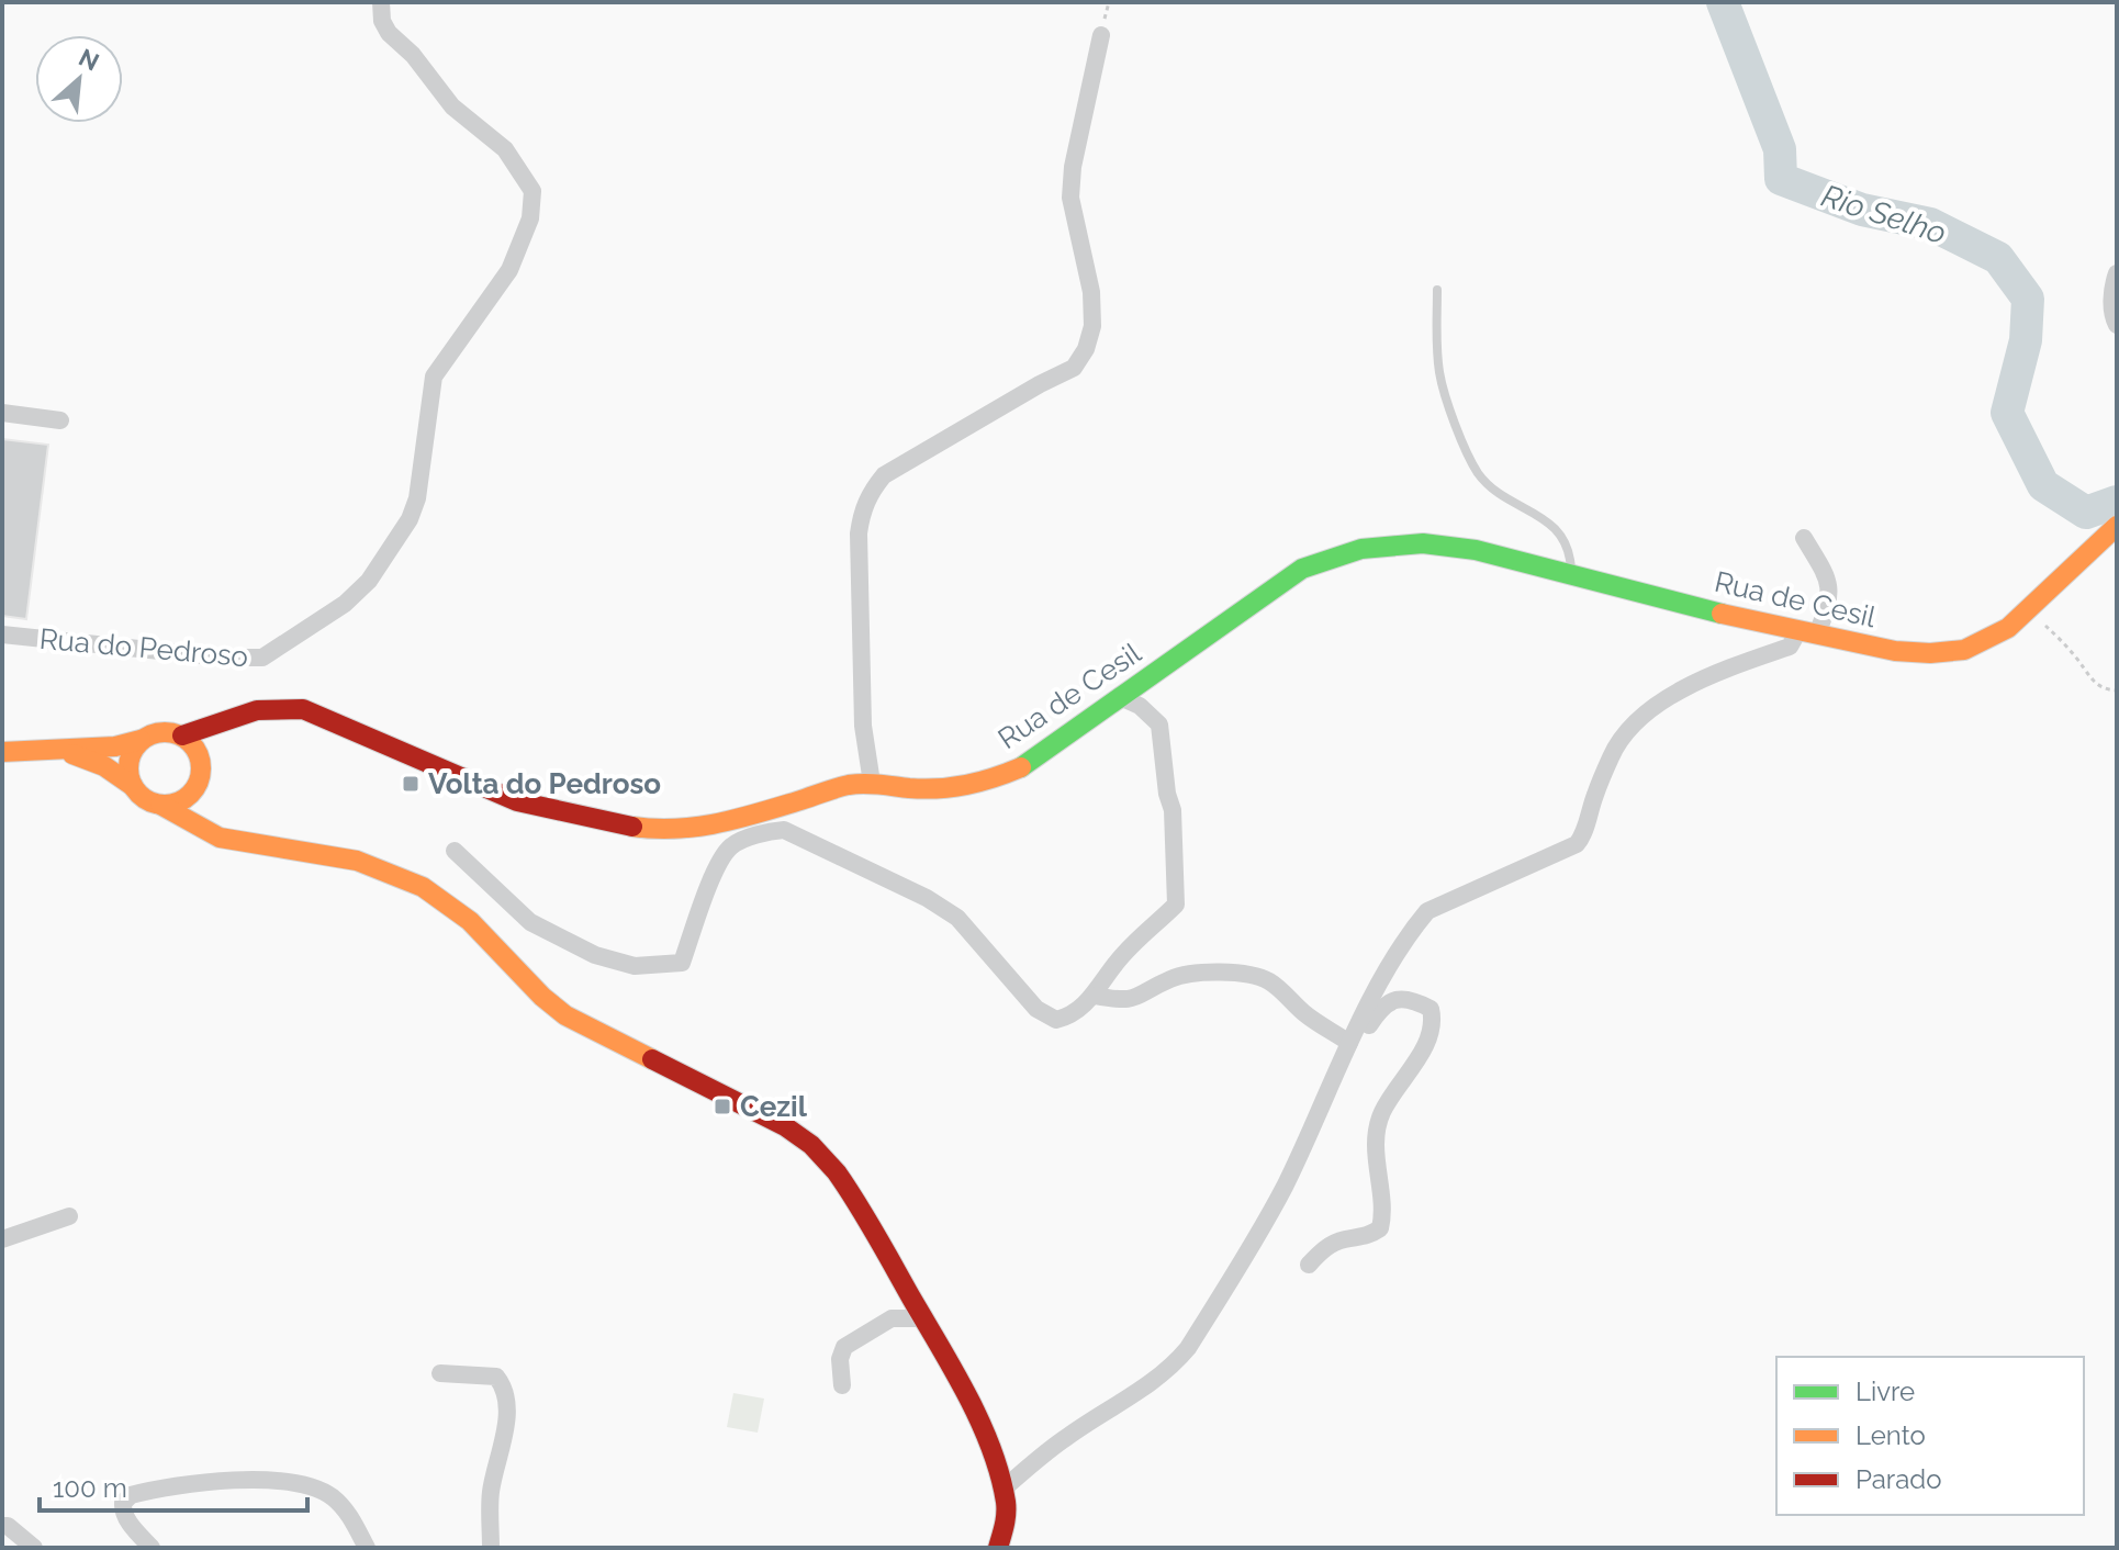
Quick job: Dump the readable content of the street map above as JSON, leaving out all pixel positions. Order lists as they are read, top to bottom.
{
  "streets": {
    "main road": ["Rua de Cesil"],
    "street": ["Rua do Pedroso"]
  },
  "water": ["Rio Selho"],
  "places": {
    "transit": ["Volta do Pedroso", "Cezil"]
  },
  "legend": ["Livre", "Lento", "Parado"],
  "scale_bar": "100 m",
  "north": "top right"
}
